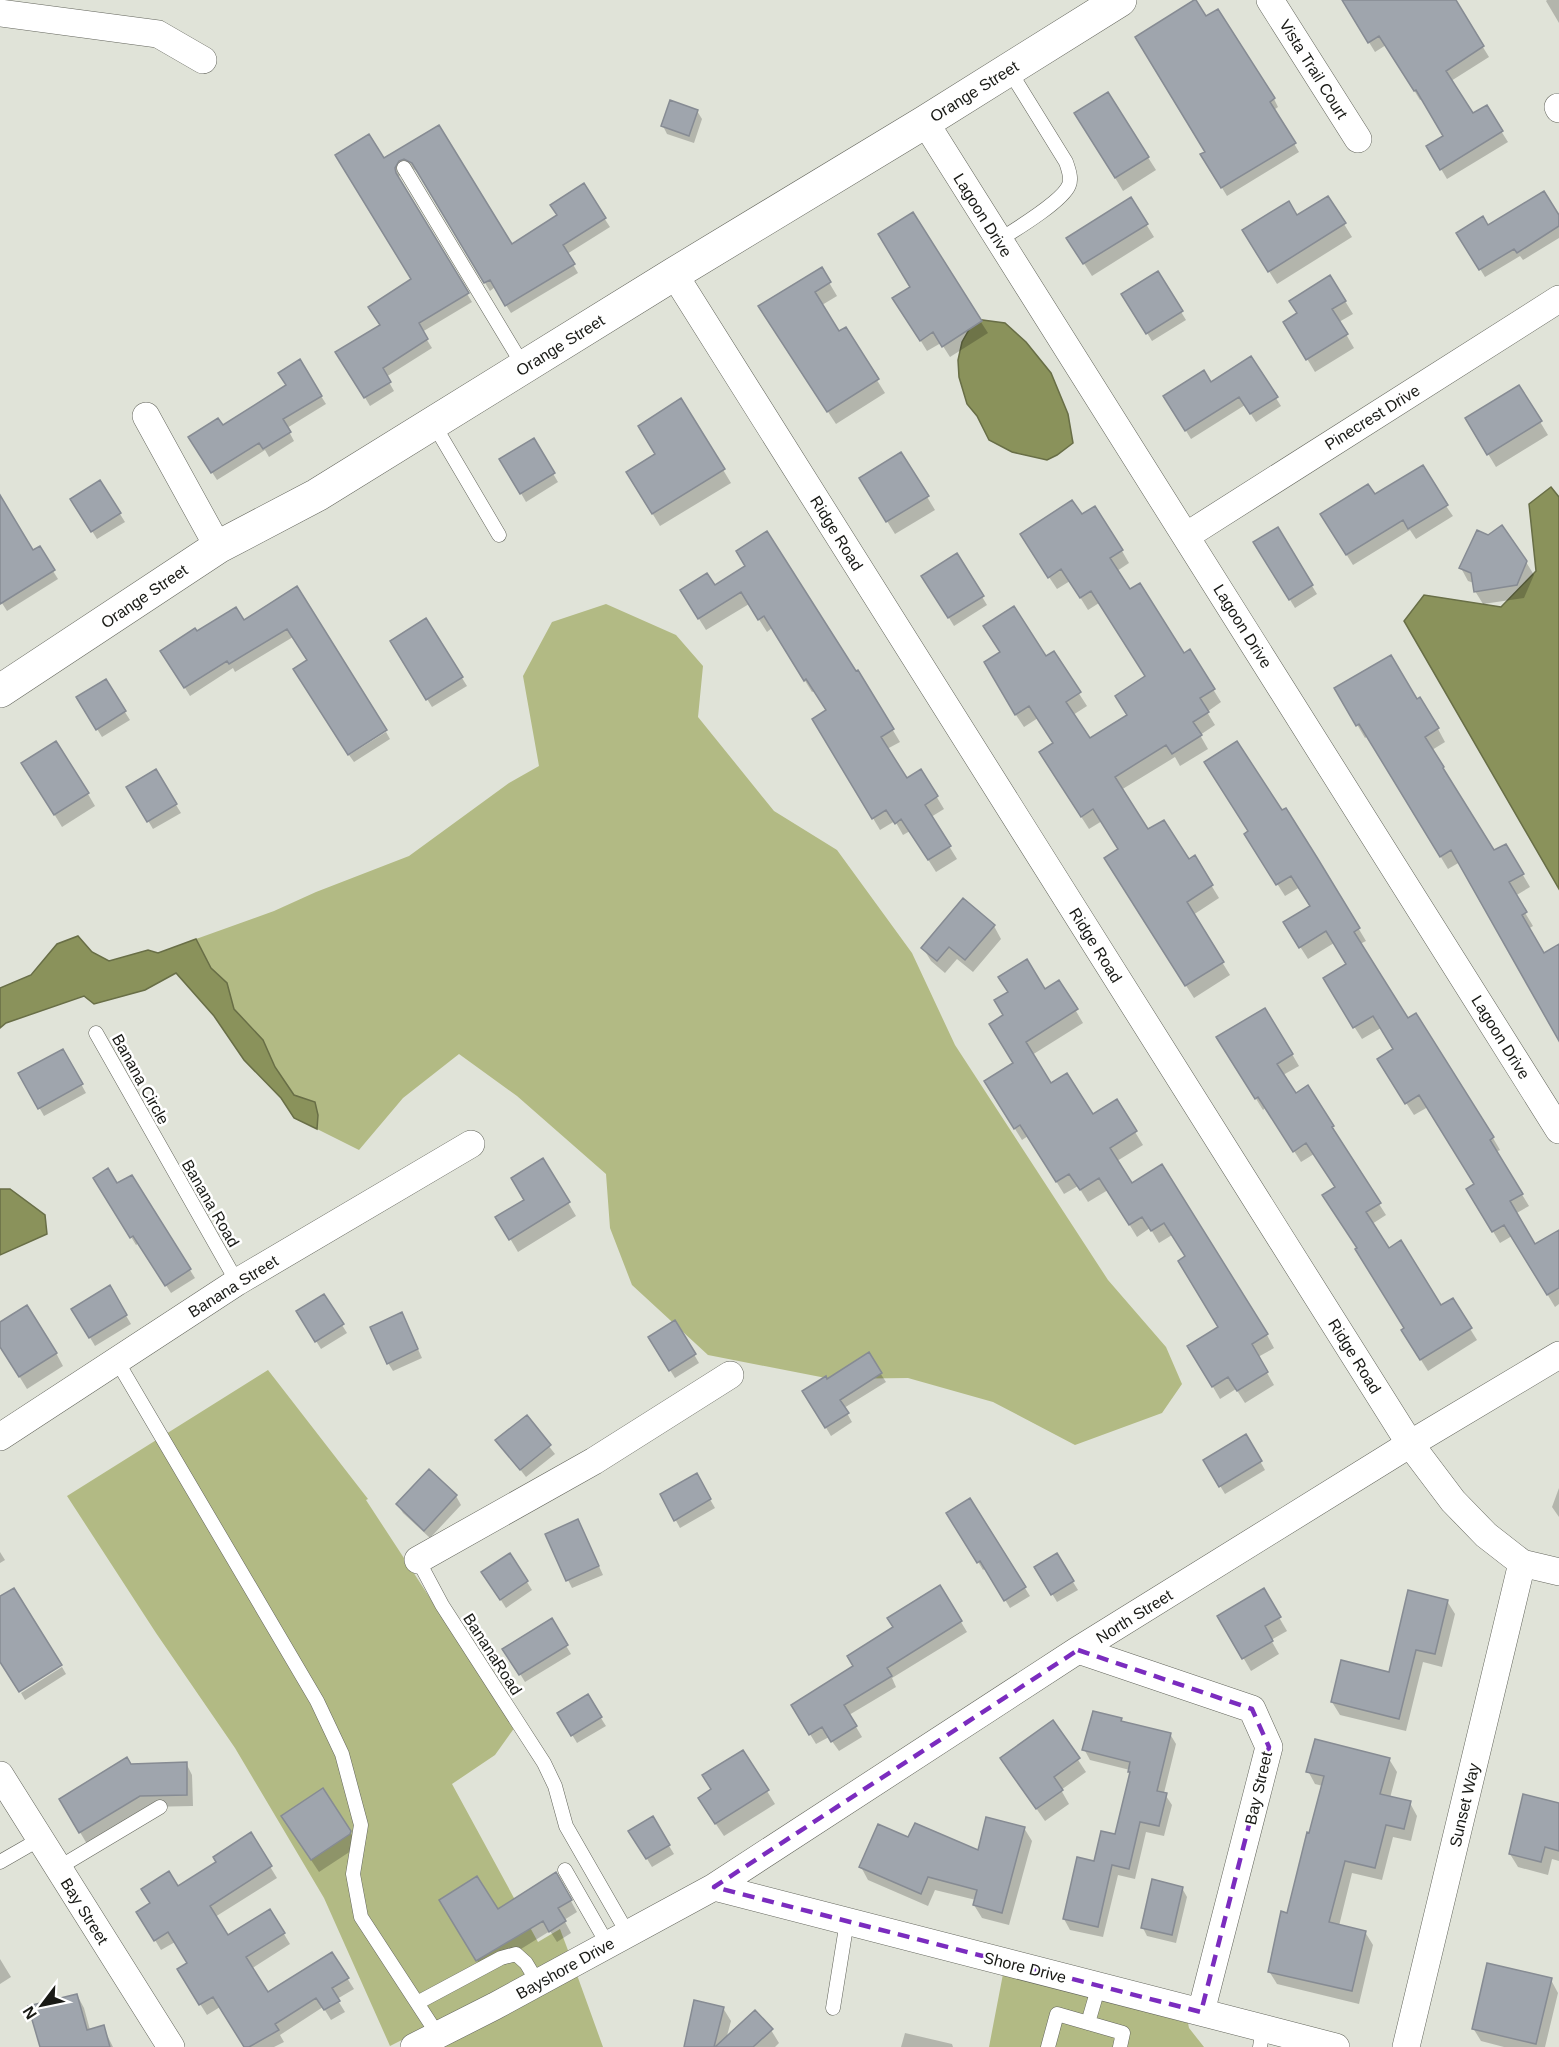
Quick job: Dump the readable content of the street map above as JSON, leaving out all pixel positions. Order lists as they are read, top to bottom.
{
  "streets": {
    "street": [
      "Vista Trail Court",
      "Orange Street",
      "Lagoon Drive",
      "Pinecrest Drive",
      "Ridge Road",
      "Banana Street",
      "North Street",
      "Bay Street",
      "Sunset Way",
      "Shore Drive",
      "Bayshore Drive"
    ],
    "lane": ["Banana Circle", "Banana Road", "BananaRoad"]
  },
  "crossings": [
    ["Orange Street", "Lagoon Drive"],
    ["Orange Street", "Ridge Road"],
    ["Lagoon Drive", "Pinecrest Drive"],
    ["Ridge Road", "North Street"],
    ["Ridge Road", "Sunset Way"],
    ["Banana Circle", "Banana Road"],
    ["Banana Road", "Banana Street"],
    ["North Street", "Bay Street"],
    ["North Street", "Shore Drive"],
    ["North Street", "Bayshore Drive"],
    ["BananaRoad", "Bayshore Drive"],
    ["Bay Street", "Shore Drive"],
    ["Shore Drive", "Bayshore Drive"]
  ],
  "north": "bottom left"
}
